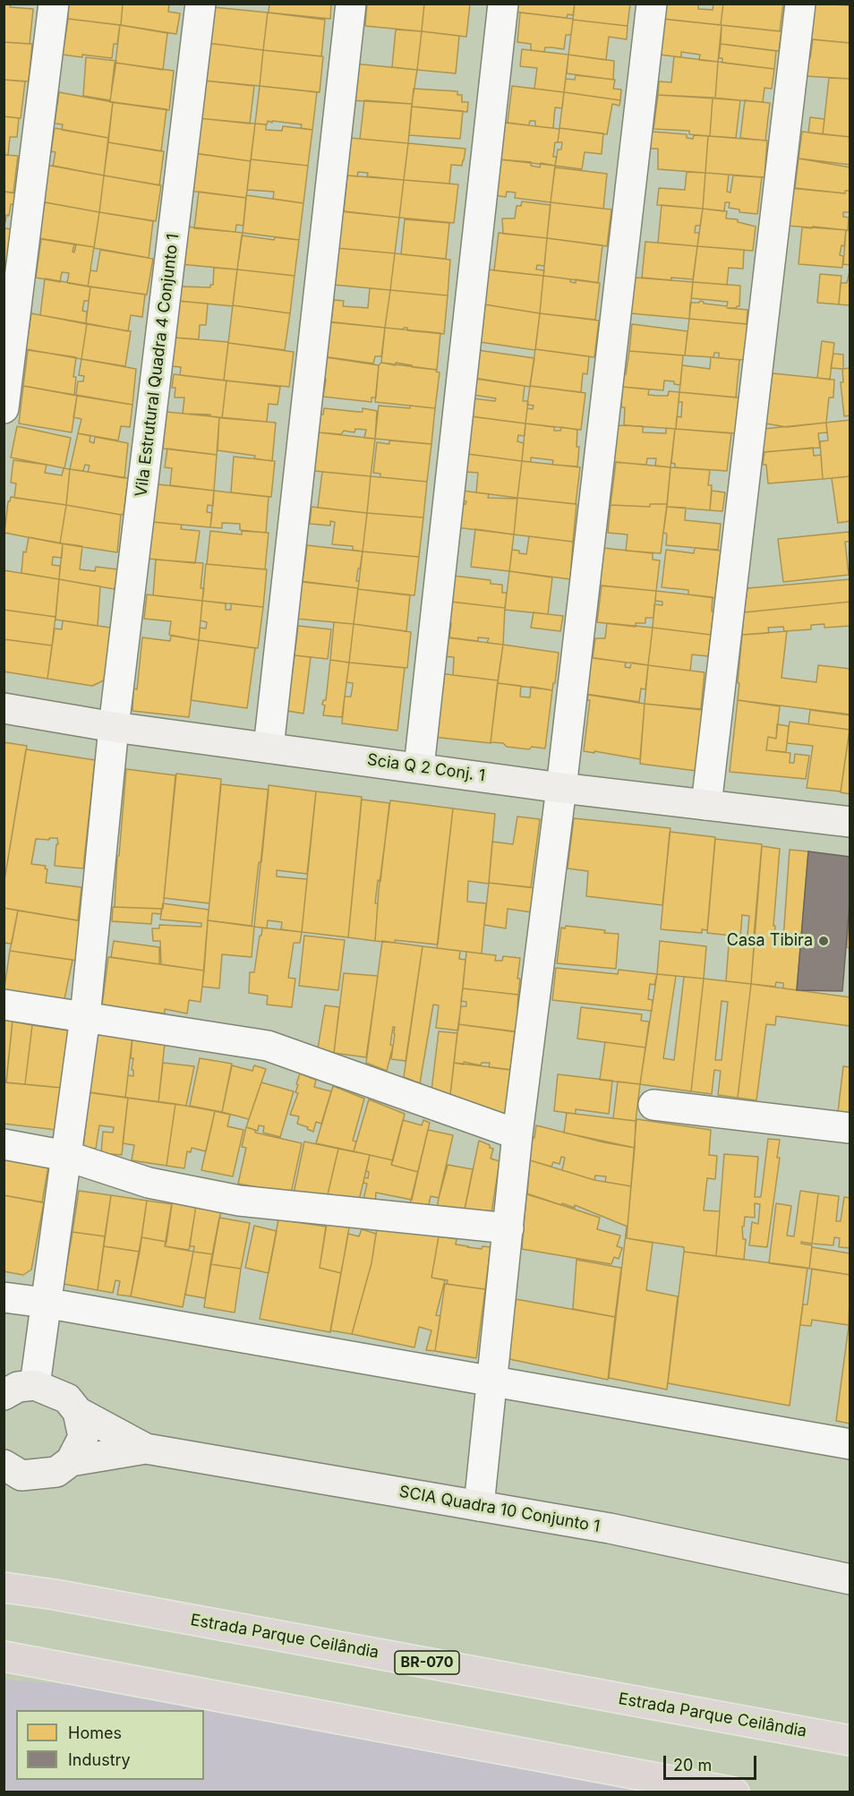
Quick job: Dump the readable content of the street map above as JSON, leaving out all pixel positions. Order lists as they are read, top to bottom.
{
  "streets": {
    "highway": ["Estrada Parque Ceilândia", "BR-070"],
    "street": ["Vila Estrutural Quadra 4 Conjunto 1", "Scia Q 2 Conj. 1", "SCIA Quadra 10 Conjunto 1"]
  },
  "crossings": [
    ["Vila Estrutural Quadra 4 Conjunto 1", "Scia Q 2 Conj. 1"],
    ["Vila Estrutural Quadra 4 Conjunto 1", "SCIA Quadra 10 Conjunto 1"]
  ],
  "places": ["Casa Tibira"],
  "legend": ["Homes", "Industry"],
  "scale_bar": "20 m"
}
